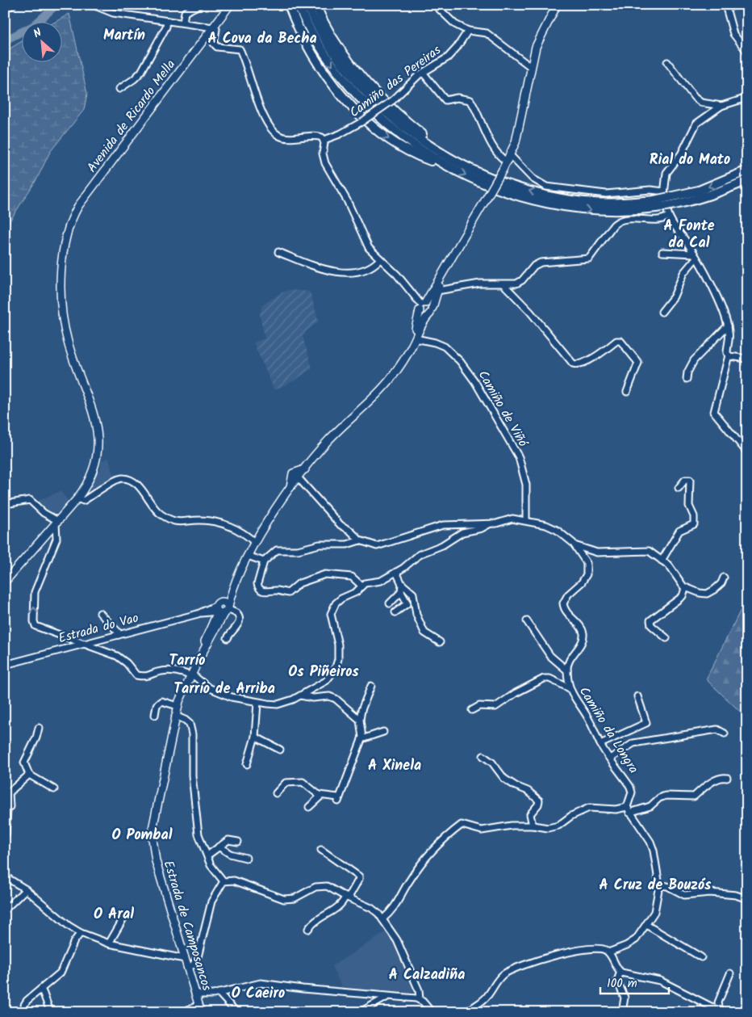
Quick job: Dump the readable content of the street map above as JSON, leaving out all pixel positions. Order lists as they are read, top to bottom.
{
  "streets": {
    "main road": ["Avenida de Ricardo Mella", "Estrada de Camposancos"],
    "street": [
      "Camiño das Pereiras",
      "Camiño de Viñó",
      "Estrada do Vao",
      "Camiño da Longra"
    ]
  },
  "crossings": [
    ["Estrada do Vao", "Estrada de Camposancos"]
  ],
  "districts": [
    "Martín",
    "A Cova da Becha",
    "Rial do Mato",
    "A Fonte da Cal",
    "Tarrío",
    "Os Piñeiros",
    "Tarrío de Arriba",
    "A Xinela",
    "O Pombal",
    "A Cruz de Bouzós",
    "O Aral",
    "A Calzadiña",
    "O Caeiro"
  ],
  "scale_bar": "100 m",
  "north": "top left"
}
